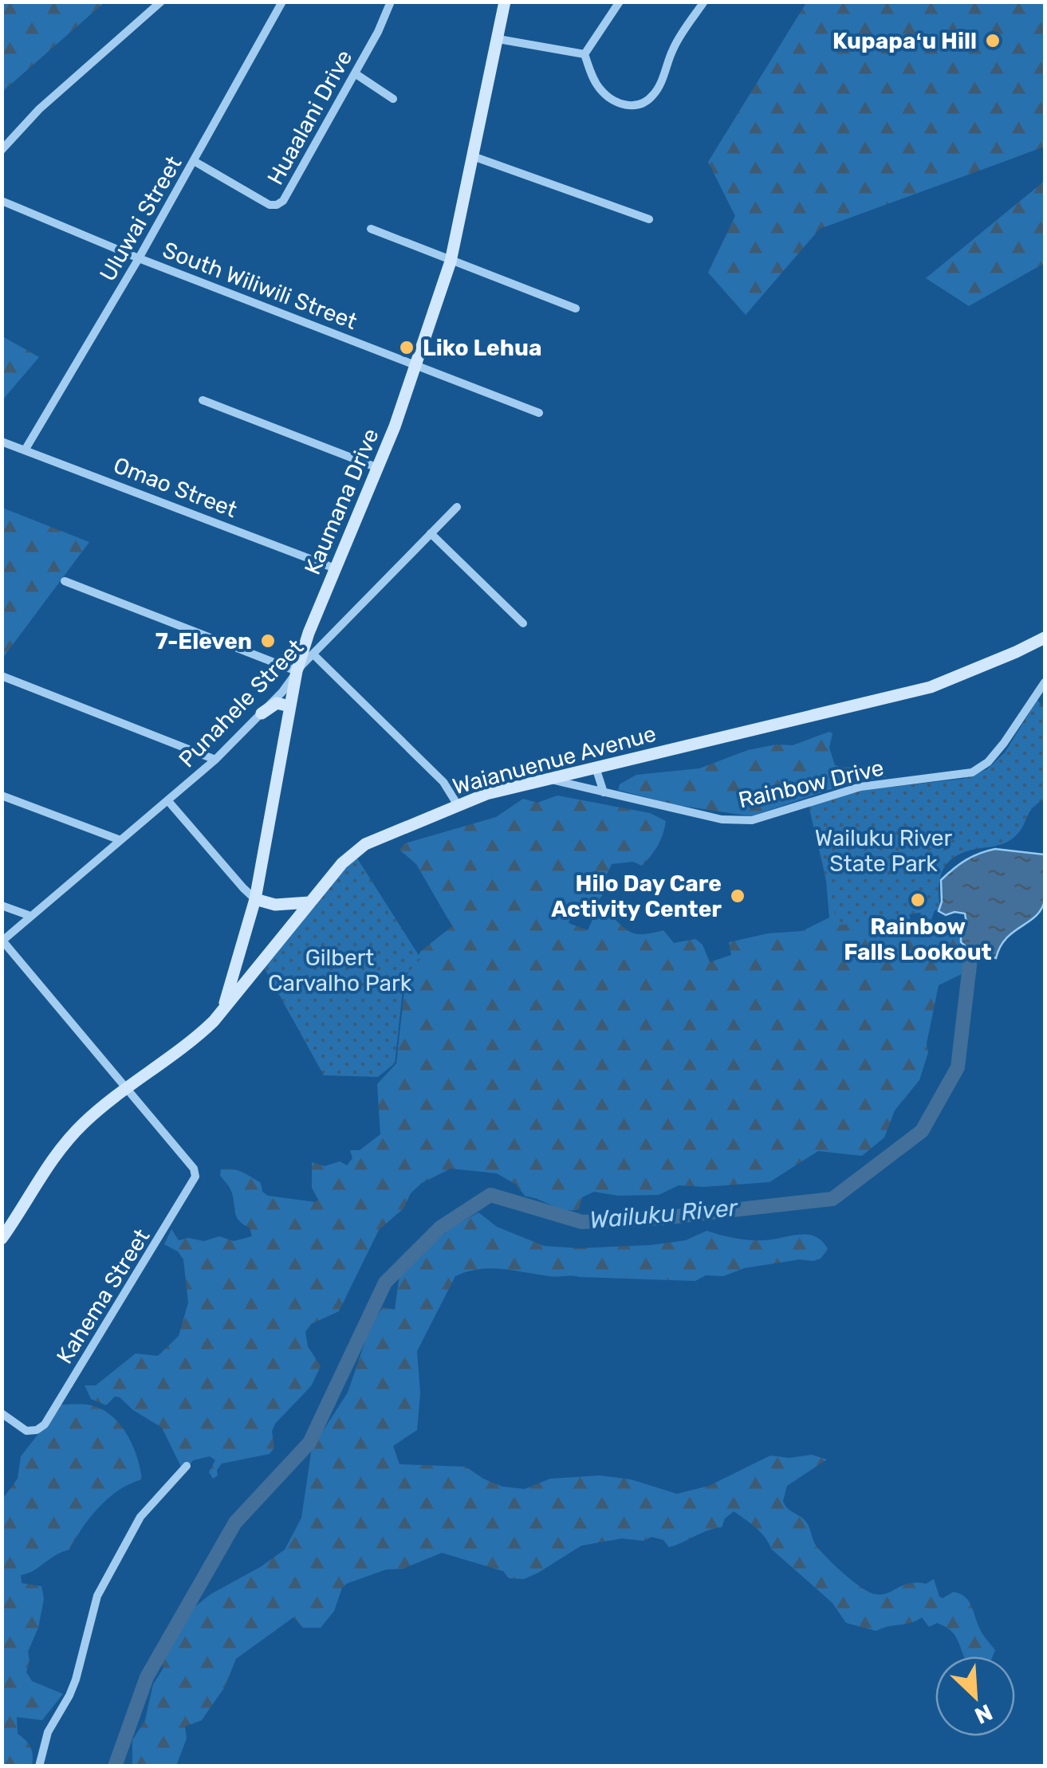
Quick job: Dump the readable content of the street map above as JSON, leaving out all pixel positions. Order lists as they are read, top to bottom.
{
  "streets": {
    "street": [
      "Huaalani Drive",
      "Uluwai Street",
      "South Wiliwili Street",
      "Omao Street",
      "Kaumana Drive",
      "Punahele Street",
      "Waianuenue Avenue",
      "Rainbow Drive",
      "Kahema Street"
    ]
  },
  "crossings": [
    ["Huaalani Drive", "Uluwai Street"],
    ["Uluwai Street", "South Wiliwili Street"],
    ["Uluwai Street", "Omao Street"],
    ["South Wiliwili Street", "Kaumana Drive"],
    ["Omao Street", "Kaumana Drive"],
    ["Kaumana Drive", "Punahele Street"],
    ["Kaumana Drive", "Waianuenue Avenue"],
    ["Waianuenue Avenue", "Rainbow Drive"],
    ["Waianuenue Avenue", "Kahema Street"]
  ],
  "water": ["Wailuku River"],
  "parks": ["Wailuku River State Park", "Gilbert Carvalho Park"],
  "places": [
    "Kupapaʻu Hill",
    "Liko Lehua",
    "7-Eleven",
    "Hilo Day Care Activity Center",
    "Rainbow Falls Lookout"
  ],
  "north": "bottom right"
}
